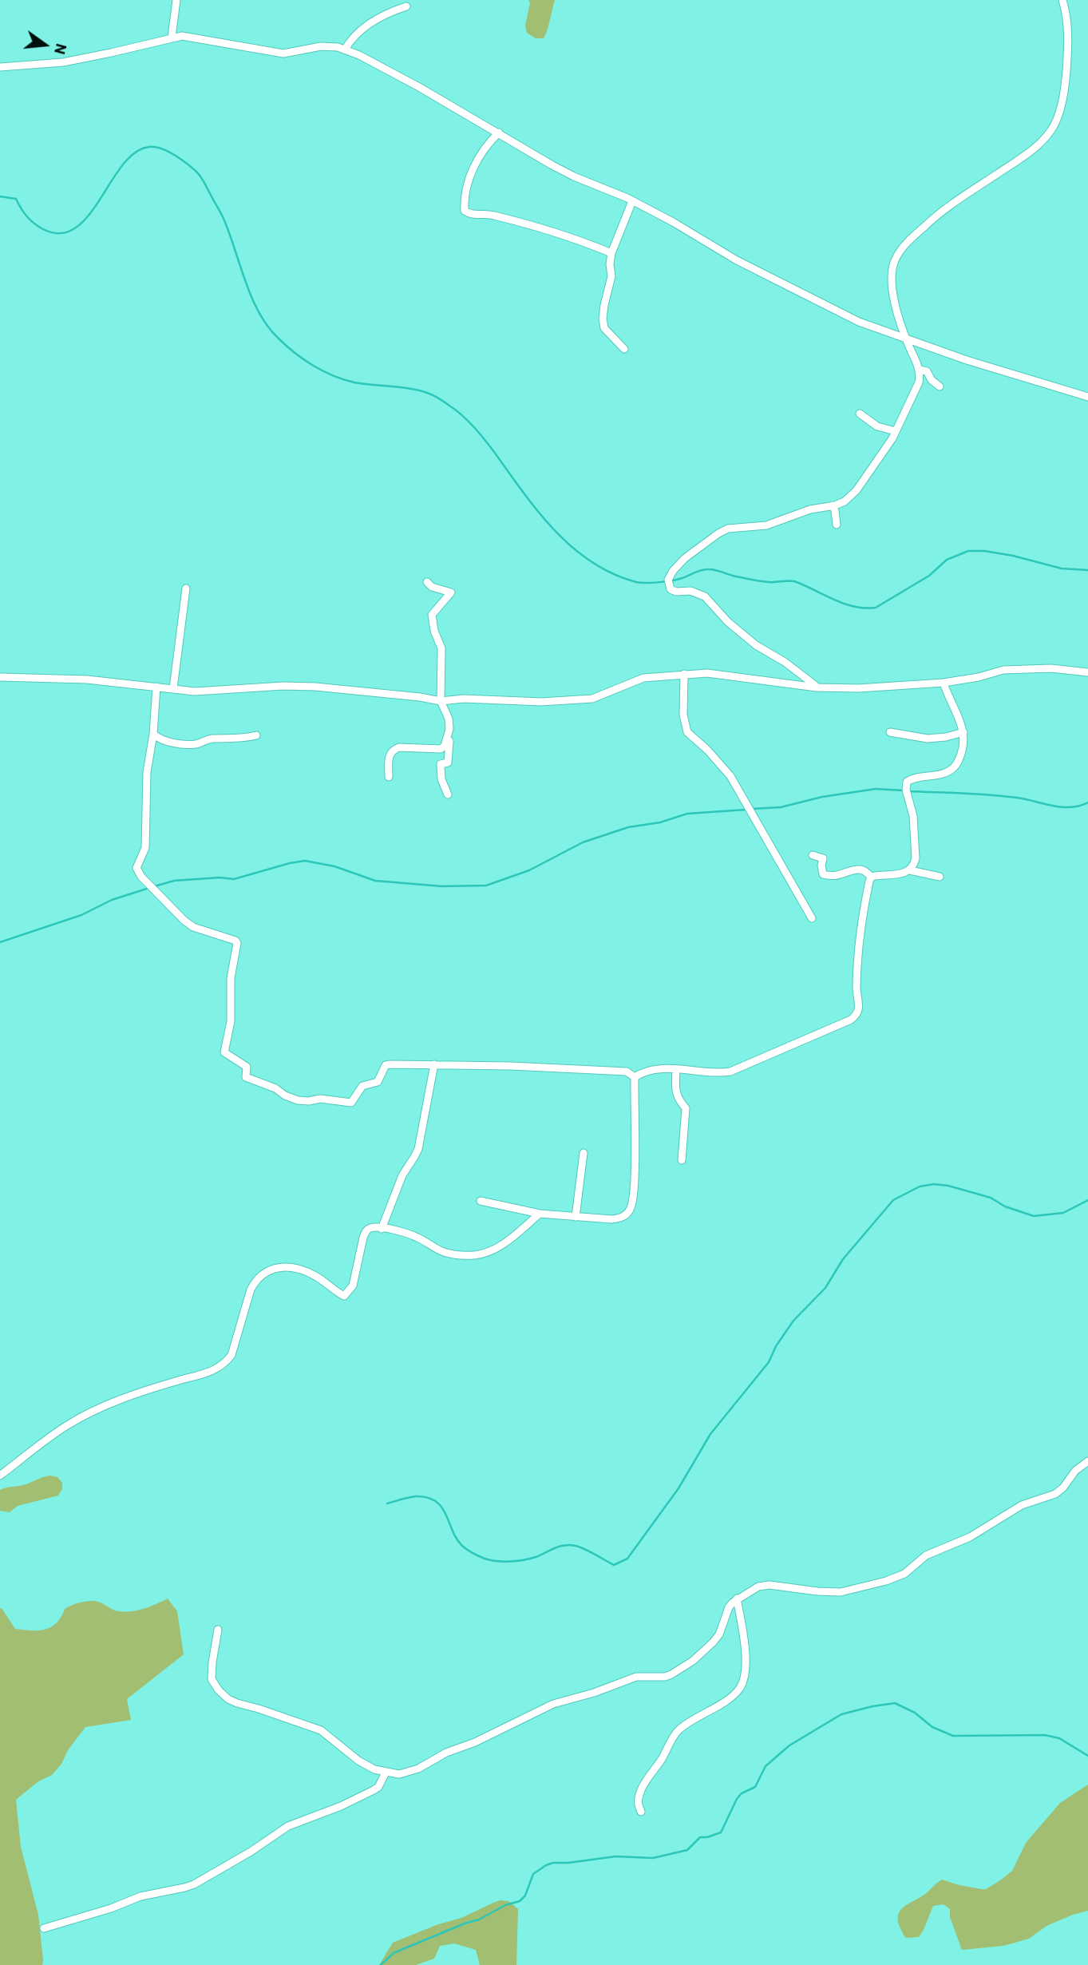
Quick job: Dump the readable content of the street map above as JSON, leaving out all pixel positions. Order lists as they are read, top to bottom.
{
  "north": "right"
}
